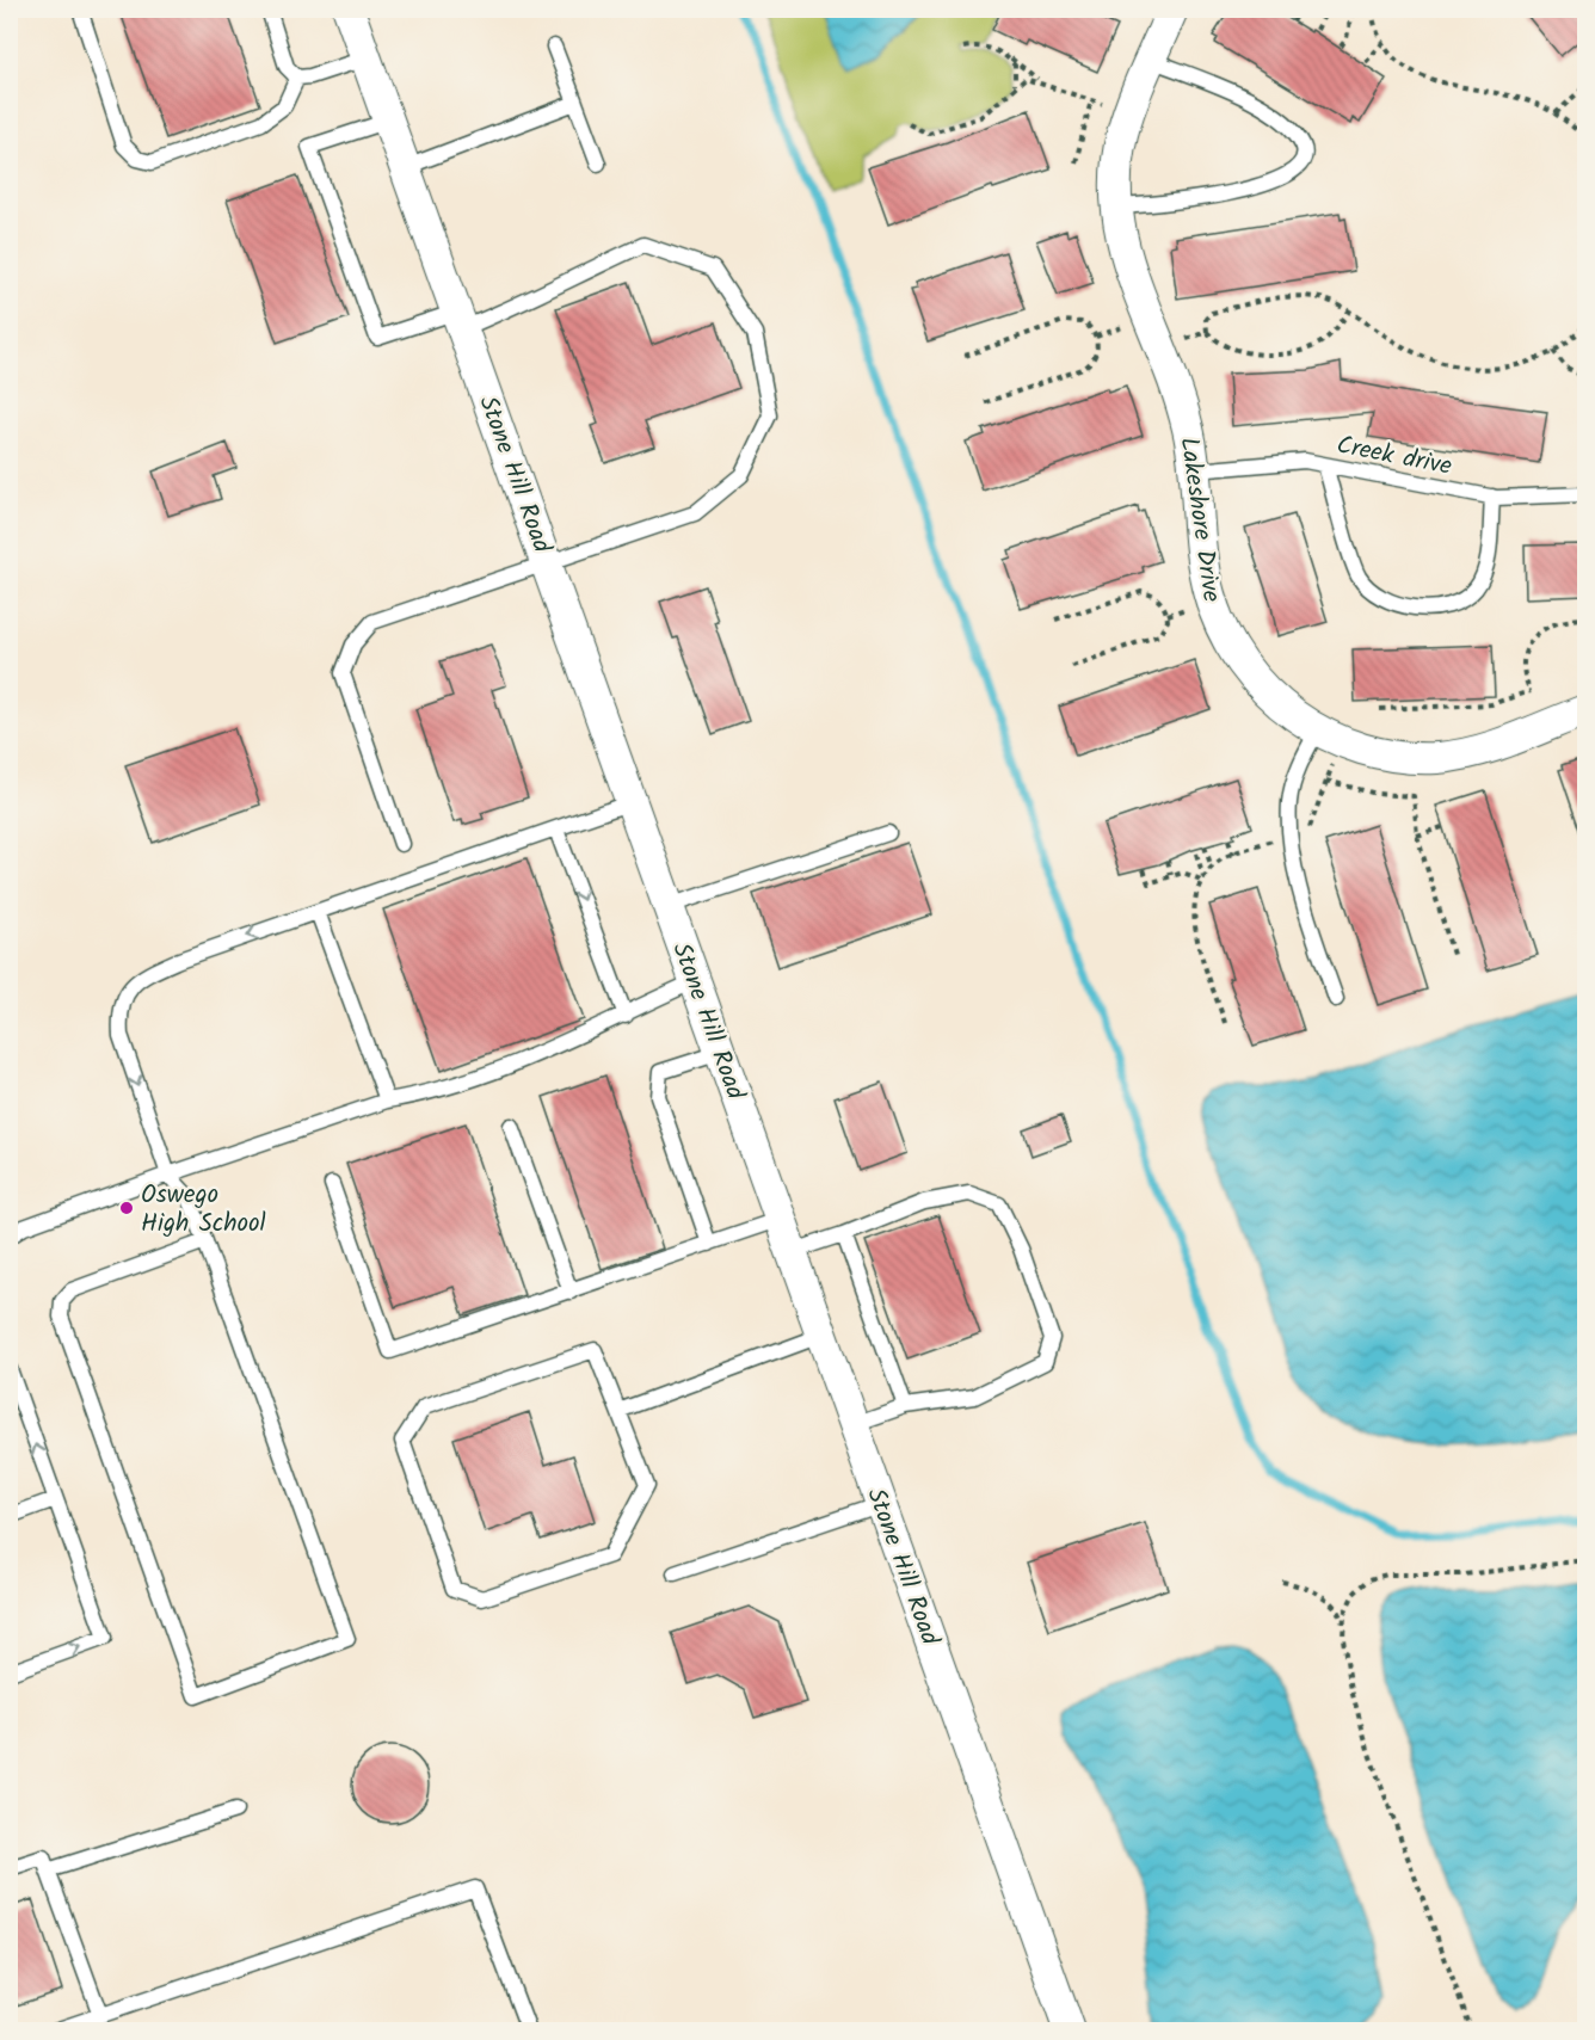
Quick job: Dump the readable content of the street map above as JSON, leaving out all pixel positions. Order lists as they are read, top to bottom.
{
  "streets": {
    "street": ["Stone Hill Road", "Lakeshore Drive"],
    "lane": ["Creek drive"]
  },
  "crossings": [
    ["Creek drive", "Lakeshore Drive"]
  ],
  "places": ["Oswego High School"]
}
